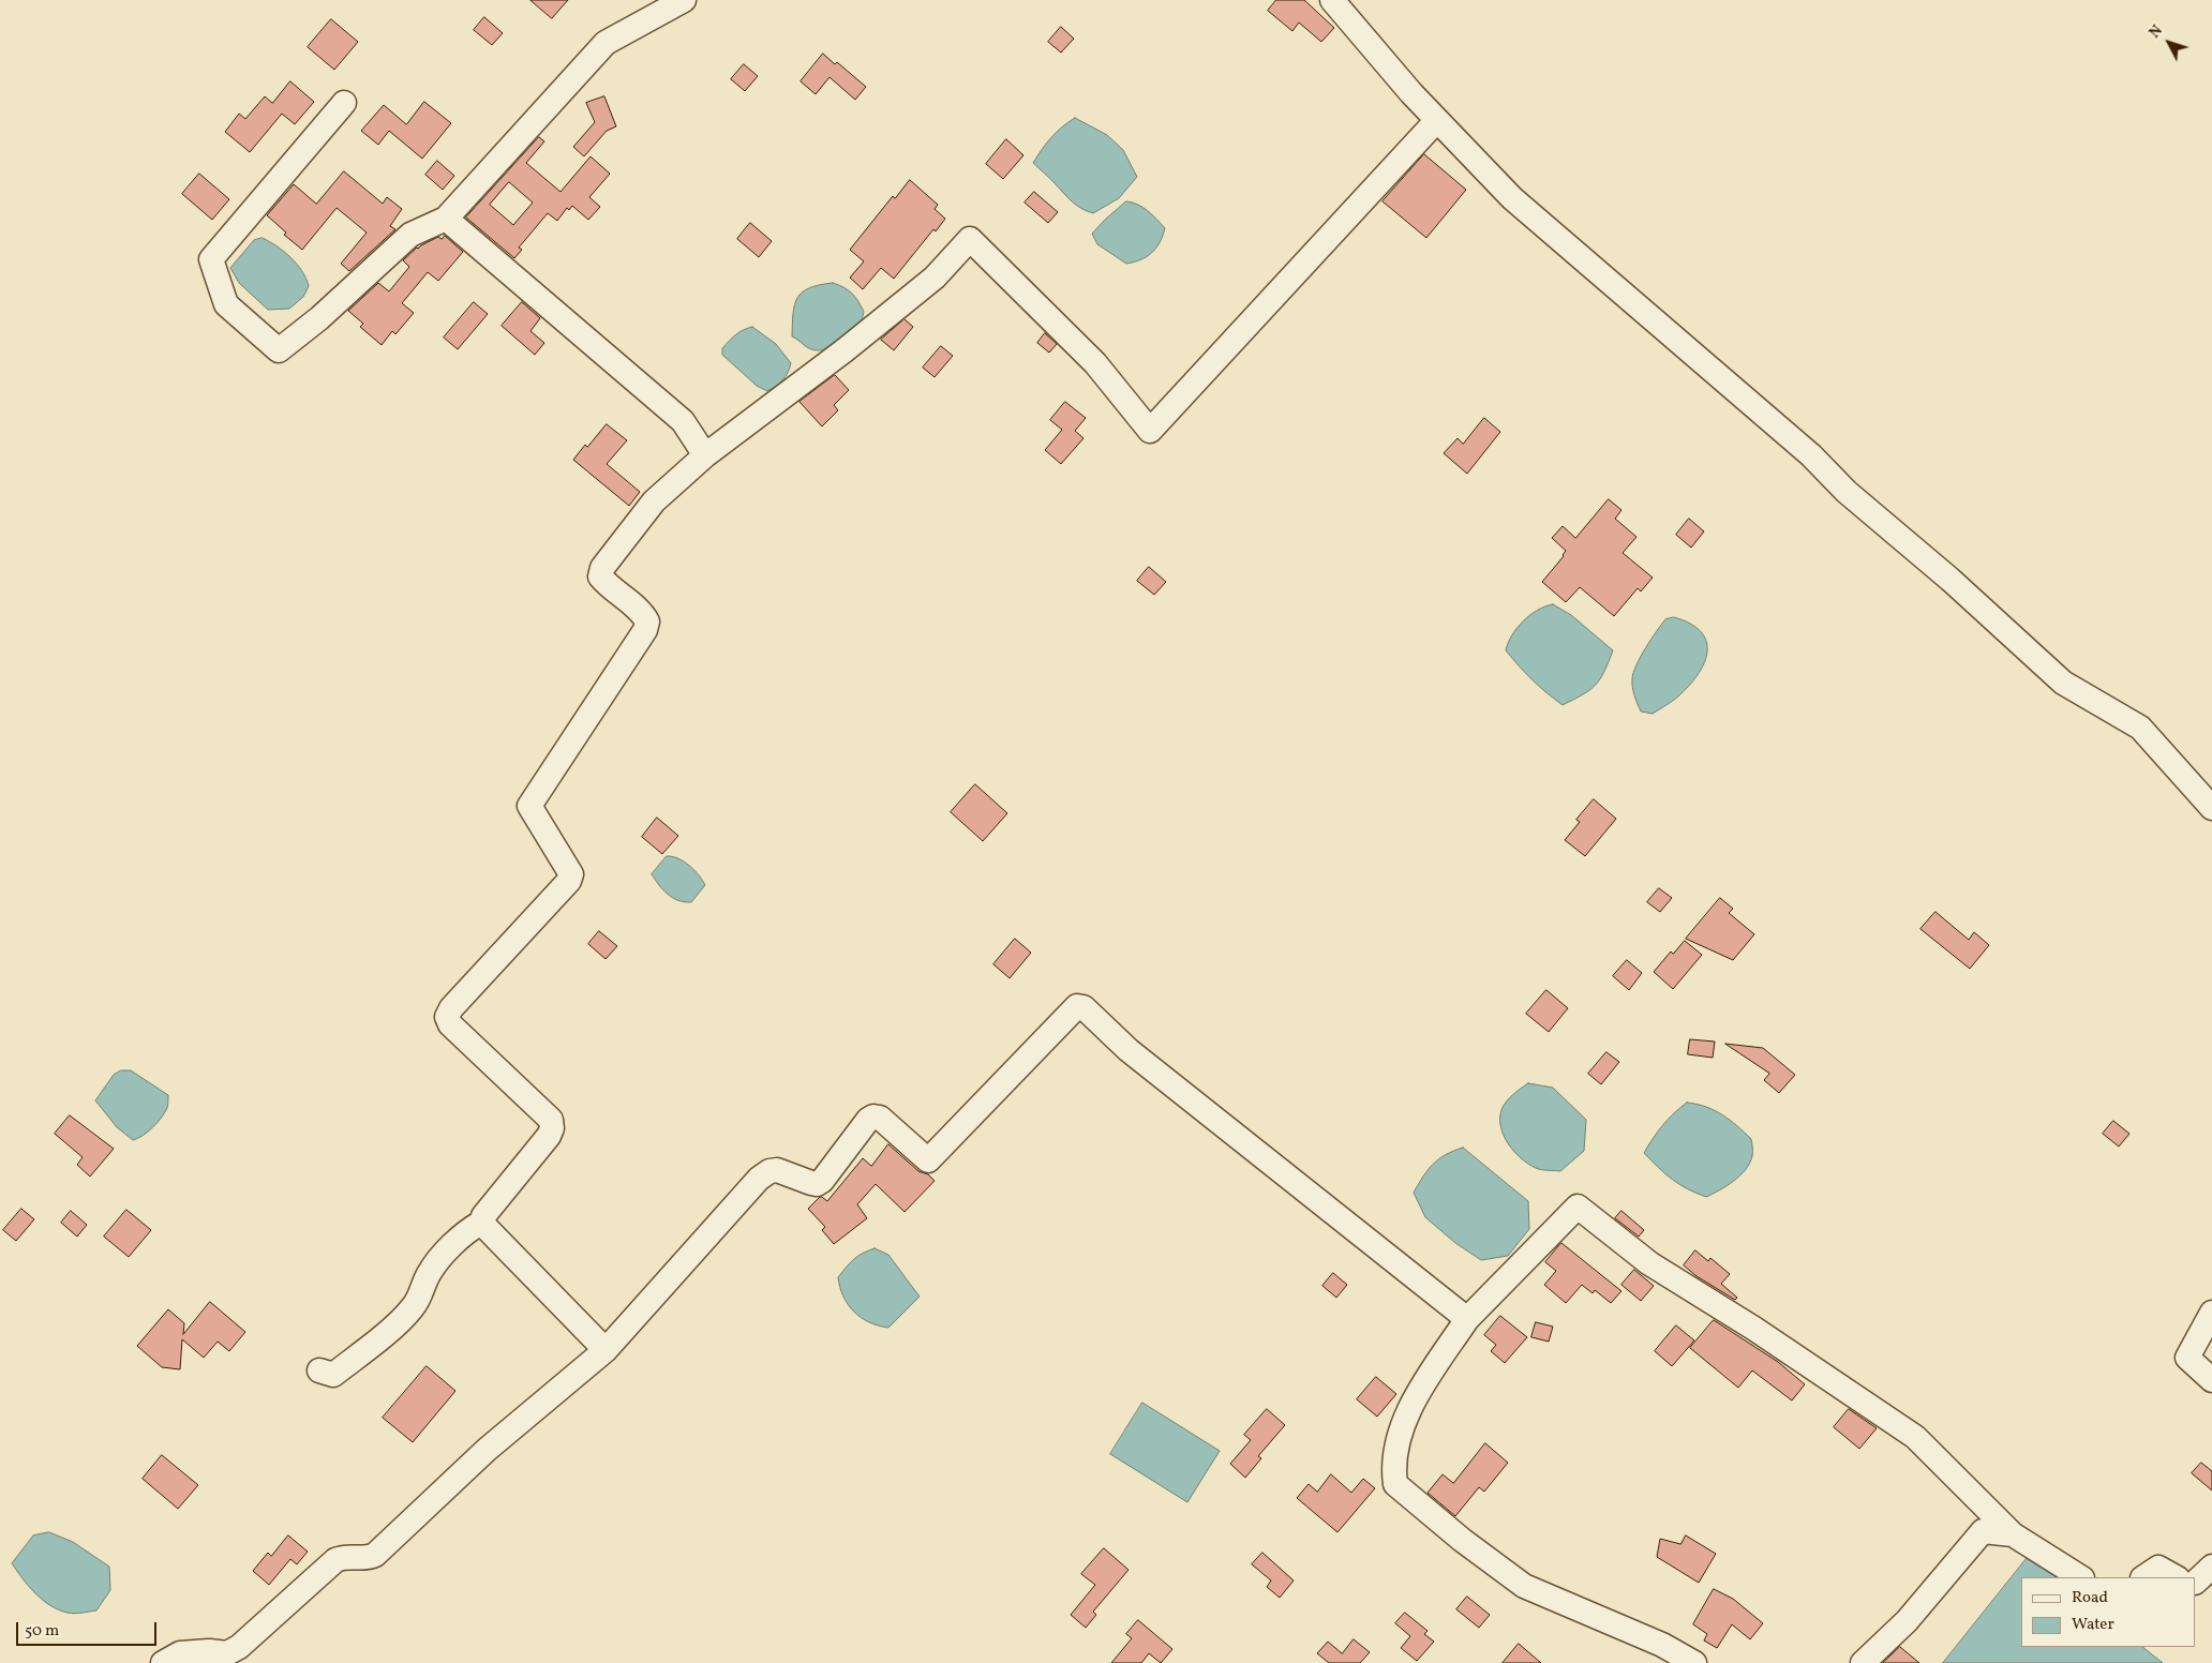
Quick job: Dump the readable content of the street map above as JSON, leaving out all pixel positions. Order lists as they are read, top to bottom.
{
  "legend": ["Road", "Water"],
  "scale_bar": "50 m",
  "north": "top left"
}
